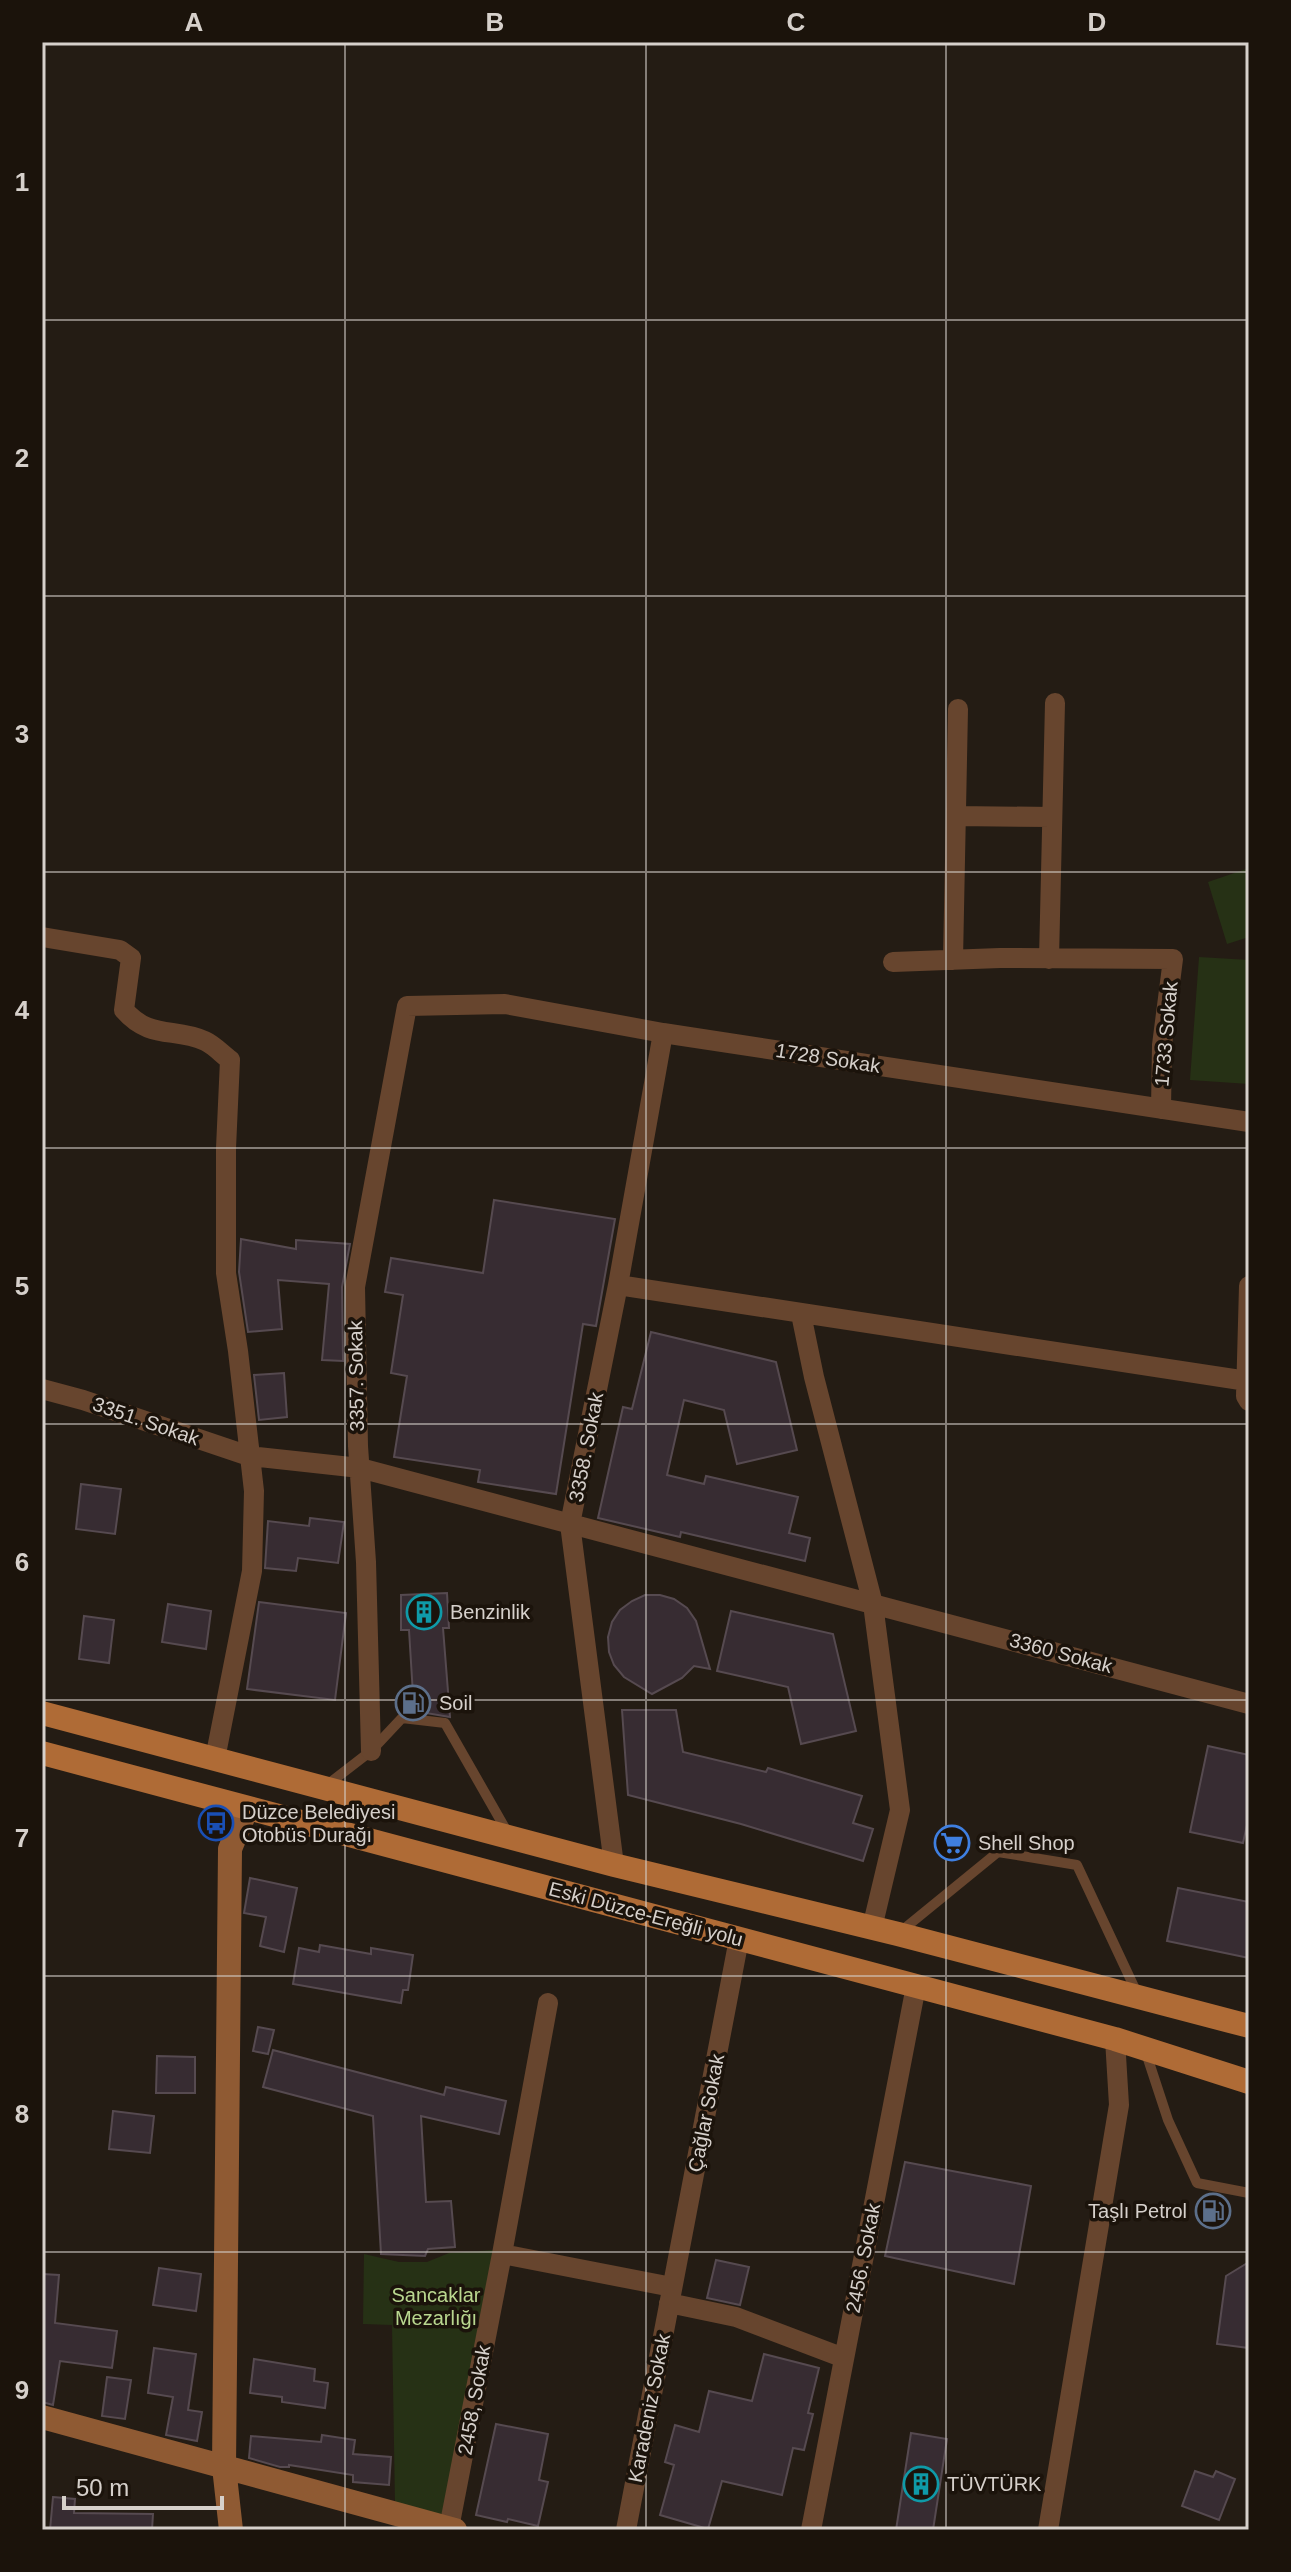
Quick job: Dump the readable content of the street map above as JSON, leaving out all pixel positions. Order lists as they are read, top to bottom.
{
  "streets": {
    "main road": ["Eski Düzce-Ereğli yolu"],
    "street": [
      "1733 Sokak",
      "1728 Sokak",
      "3357. Sokak",
      "3351. Sokak",
      "3358. Sokak",
      "3360 Sokak",
      "Çağlar Sokak",
      "2456. Sokak",
      "2458, Sokak",
      "Karadeniz Sokak"
    ]
  },
  "crossings": [
    ["1733 Sokak", "1728 Sokak"],
    ["1728 Sokak", "3357. Sokak"],
    ["1728 Sokak", "3358. Sokak"],
    ["3357. Sokak", "3351. Sokak"],
    ["3351. Sokak", "3358. Sokak"],
    ["3351. Sokak", "3360 Sokak"],
    ["3358. Sokak", "3360 Sokak"],
    ["3358. Sokak", "Eski Düzce-Ereğli yolu"],
    ["Eski Düzce-Ereğli yolu", "Çağlar Sokak"],
    ["Eski Düzce-Ereğli yolu", "2456. Sokak"],
    ["Çağlar Sokak", "Karadeniz Sokak"]
  ],
  "parks": ["Sancaklar Mezarlığı"],
  "places": {
    "building": ["Benzinlik", "TÜVTÜRK"],
    "fuel station": ["Soil", "Taşlı Petrol"],
    "bus stop": ["Düzce Belediyesi Otobüs Durağı"],
    "supermarket": ["Shell Shop"]
  },
  "scale_bar": "50 m",
  "grid": {
    "columns": [
      "A",
      "B",
      "C",
      "D"
    ],
    "rows": [
      "1",
      "2",
      "3",
      "4",
      "5",
      "6",
      "7",
      "8",
      "9"
    ]
  }
}
